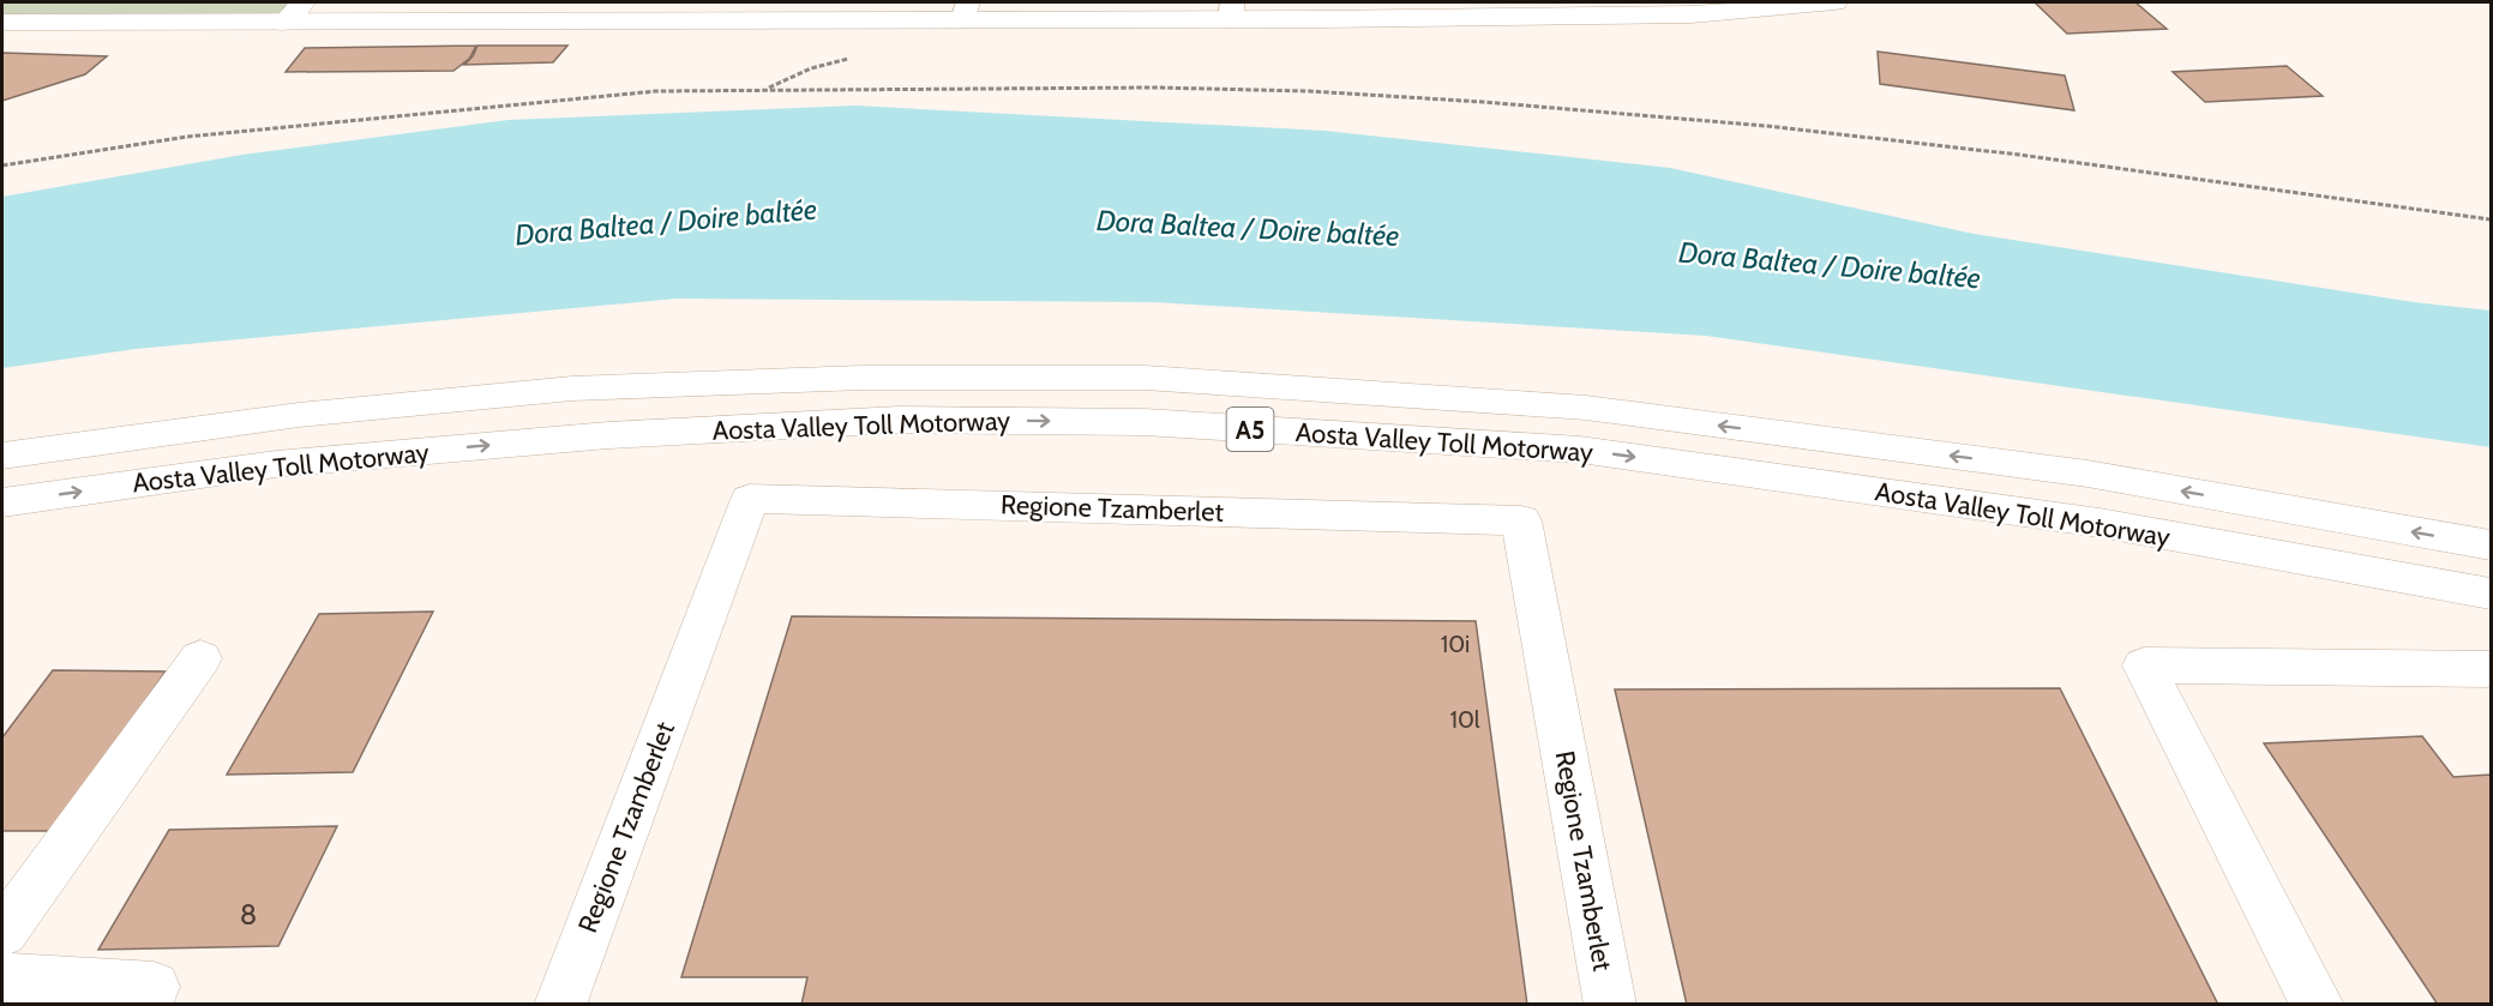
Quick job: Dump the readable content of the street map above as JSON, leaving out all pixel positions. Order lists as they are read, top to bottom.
{
  "streets": {
    "main road": ["Aosta Valley Toll Motorway", "A5", "Regione Tzamberlet"]
  },
  "water": ["Dora Baltea / Doire baltée"],
  "house_numbers": ["10i", "10l", "8"]
}
